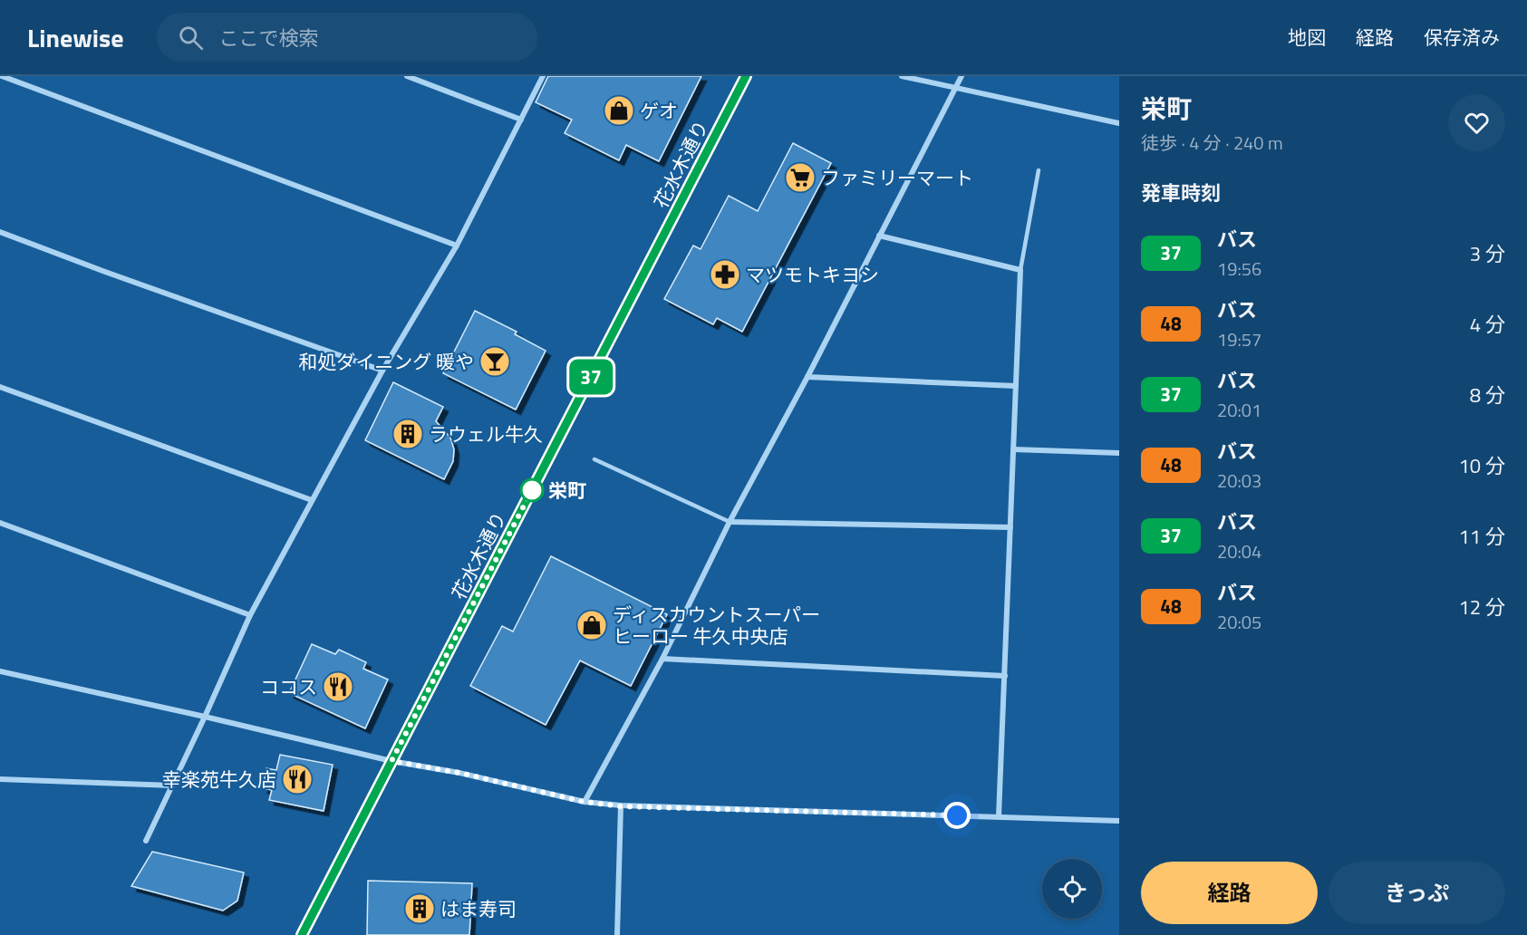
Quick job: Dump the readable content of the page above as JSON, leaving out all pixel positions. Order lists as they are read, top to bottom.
{
  "streets": {
    "street": ["花水木通り"]
  },
  "places": {
    "shop": ["ゲオ", "ディスカウントスーパー ヒーロー 牛久中央店"],
    "supermarket": ["ファミリーマート"],
    "pharmacy": ["マツモトキヨシ"],
    "bar": ["和処ダイニング 暖や"],
    "building": ["ラウェル牛久", "はま寿司"],
    "other": ["栄町"],
    "restaurant": ["ココス", "幸楽苑牛久店"]
  },
  "lines": ["bus line 37"],
  "page": {
    "header": "Linewise",
    "search": "ここで検索",
    "nav": ["地図", "経路", "保存済み"],
    "on_map": "37",
    "heading": [
      ["栄町", "徒歩 · 4 分 · 240 m"],
      "発車時刻"
    ],
    "list": [
      {
        "mark": "37",
        "name": "バス",
        "note": "19:56",
        "value": "3 分"
      },
      {
        "mark": "48",
        "name": "バス",
        "note": "19:57",
        "value": "4 分"
      },
      {
        "mark": "37",
        "name": "バス",
        "note": "20:01",
        "value": "8 分"
      },
      {
        "mark": "48",
        "name": "バス",
        "note": "20:03",
        "value": "10 分"
      },
      {
        "mark": "37",
        "name": "バス",
        "note": "20:04",
        "value": "11 分"
      },
      {
        "mark": "48",
        "name": "バス",
        "note": "20:05",
        "value": "12 分"
      }
    ],
    "buttons": ["経路", "きっぷ"]
  }
}
